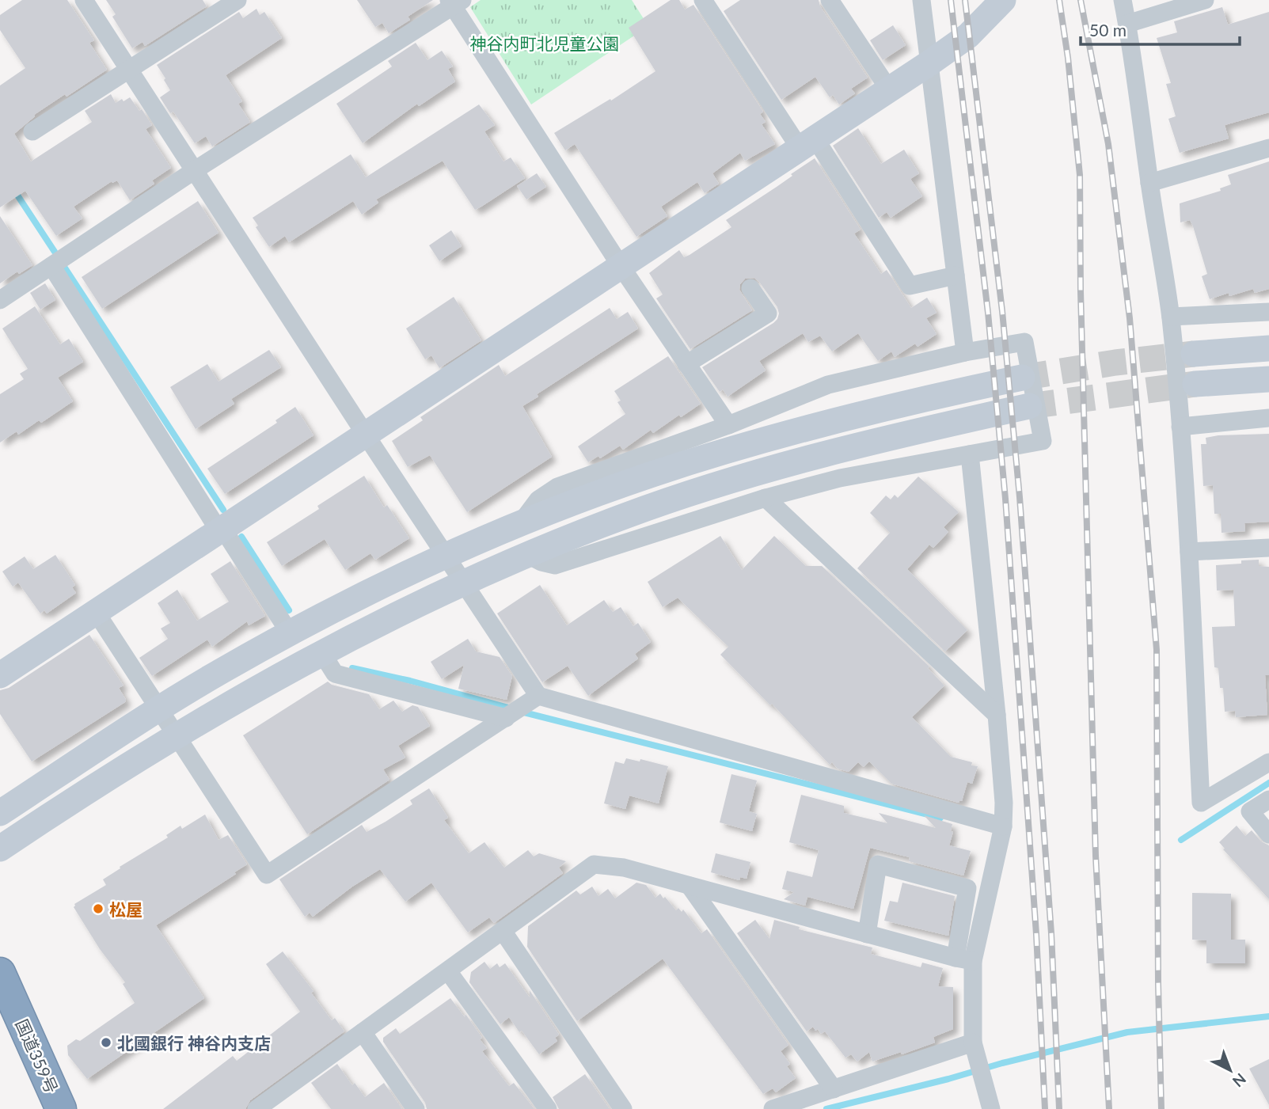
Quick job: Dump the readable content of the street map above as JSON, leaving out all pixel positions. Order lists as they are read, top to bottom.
{
  "streets": {
    "highway": ["国道359号"]
  },
  "parks": ["神谷内町北児童公園"],
  "places": ["松屋", "北國銀行 神谷内支店"],
  "scale_bar": "50 m",
  "north": "bottom right"
}
